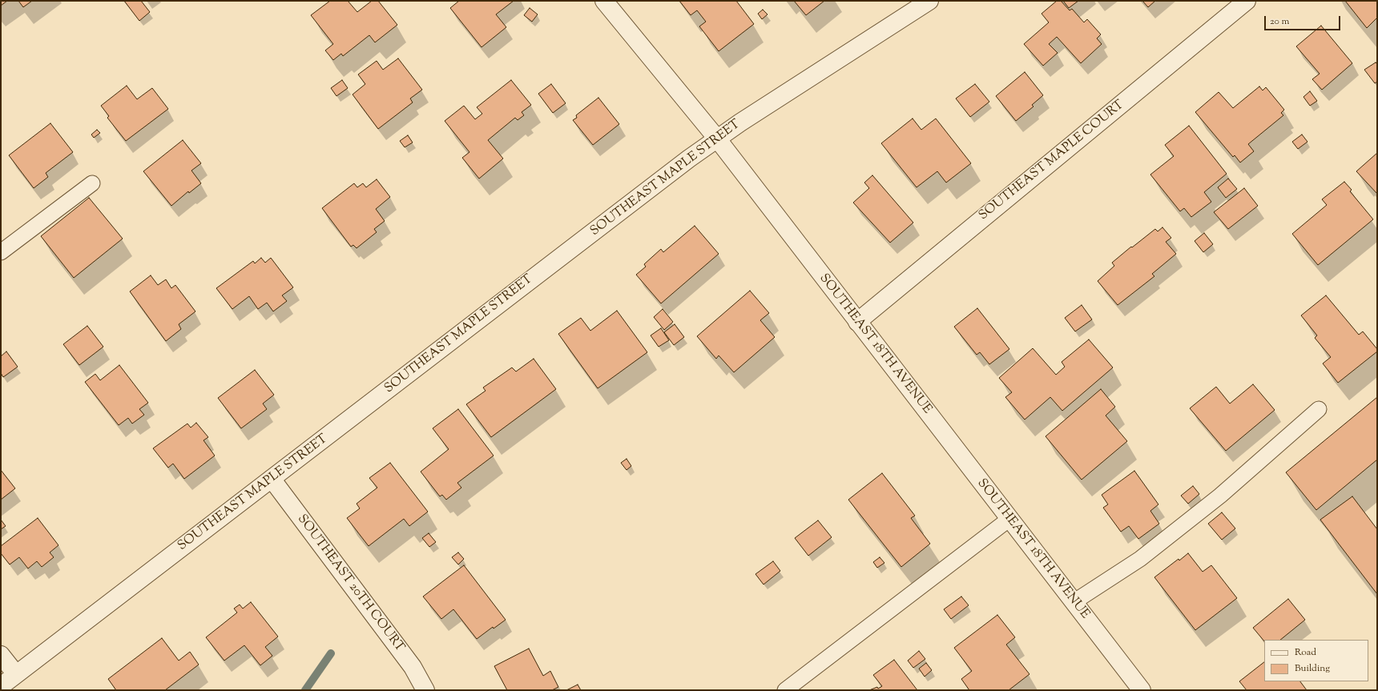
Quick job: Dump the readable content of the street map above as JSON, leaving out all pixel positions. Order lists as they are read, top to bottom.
{
  "streets": {
    "street": [
      "SOUTHEAST MAPLE COURT",
      "SOUTHEAST MAPLE STREET",
      "SOUTHEAST 18TH AVENUE",
      "SOUTHEAST 20TH COURT"
    ]
  },
  "crossings": [
    ["SOUTHEAST MAPLE COURT", "SOUTHEAST 18TH AVENUE"],
    ["SOUTHEAST MAPLE STREET", "SOUTHEAST 18TH AVENUE"],
    ["SOUTHEAST MAPLE STREET", "SOUTHEAST 20TH COURT"]
  ],
  "legend": ["Road", "Building"],
  "scale_bar": "20 m"
}
